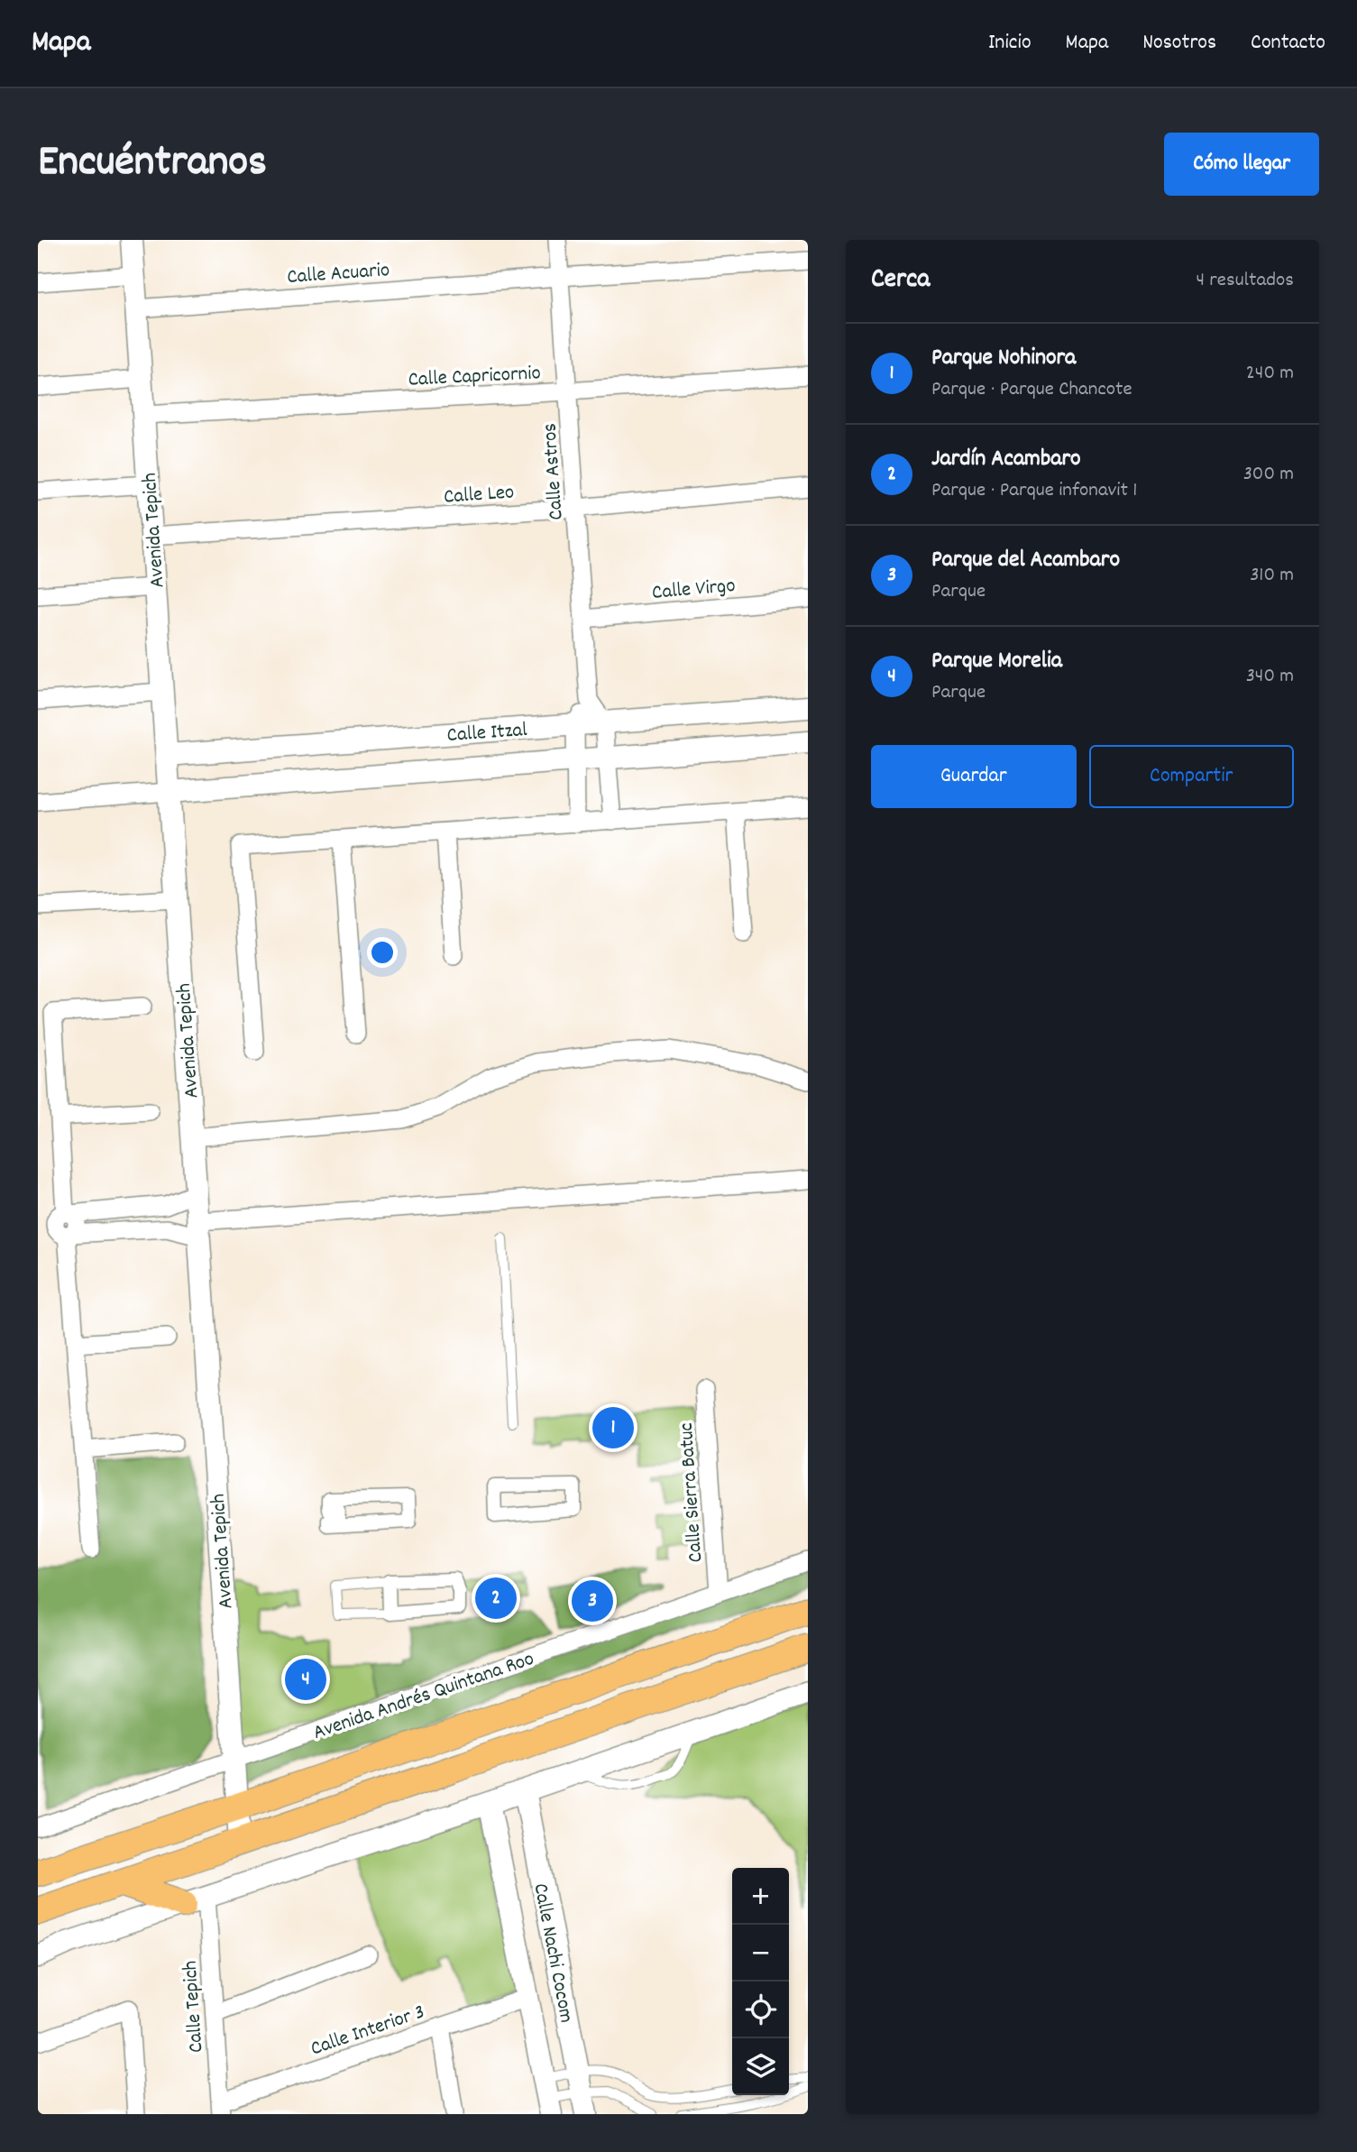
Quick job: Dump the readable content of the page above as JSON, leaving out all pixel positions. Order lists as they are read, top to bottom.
{
  "streets": {
    "street": [
      "Calle Acuario",
      "Calle Capricornio",
      "Calle Astros",
      "Calle Leo",
      "Avenida Tepich",
      "Calle Virgo",
      "Calle Itzal",
      "Calle Sierra Batuc",
      "Avenida Andrés Quintana Roo",
      "Calle Nachi Cocom",
      "Calle Tepich",
      "Calle Interior 3"
    ]
  },
  "crossings": [
    ["Calle Acuario", "Calle Astros"],
    ["Calle Acuario", "Avenida Tepich"],
    ["Calle Capricornio", "Calle Astros"],
    ["Calle Capricornio", "Avenida Tepich"],
    ["Calle Astros", "Calle Leo"],
    ["Calle Astros", "Calle Virgo"],
    ["Calle Leo", "Avenida Tepich"],
    ["Avenida Tepich", "Calle Itzal"],
    ["Avenida Tepich", "Avenida Andrés Quintana Roo"],
    ["Calle Sierra Batuc", "Avenida Andrés Quintana Roo"],
    ["Calle Nachi Cocom", "Calle Interior 3"],
    ["Calle Tepich", "Calle Interior 3"]
  ],
  "page": {
    "header": "Mapa",
    "nav": [
      "Inicio",
      "Mapa",
      "Nosotros",
      "Contacto"
    ],
    "title": "Encuéntranos",
    "buttons": [
      "Cómo llegar",
      ["Guardar", "Compartir"]
    ],
    "heading": ["Cerca", "4 resultados"],
    "list": [
      {
        "mark": "1",
        "name": "Parque Nohinora",
        "note": "Parque · Parque Chancote",
        "value": "240 m"
      },
      {
        "mark": "2",
        "name": "Jardín Acambaro",
        "note": "Parque · Parque infonavit 1",
        "value": "300 m"
      },
      {
        "mark": "3",
        "name": "Parque del Acambaro",
        "note": "Parque",
        "value": "310 m"
      },
      {
        "mark": "4",
        "name": "Parque Morelia",
        "note": "Parque",
        "value": "340 m"
      }
    ],
    "pins": [
      "1",
      "2",
      "3",
      "4"
    ],
    "map_buttons": ["+", "−"]
  }
}
